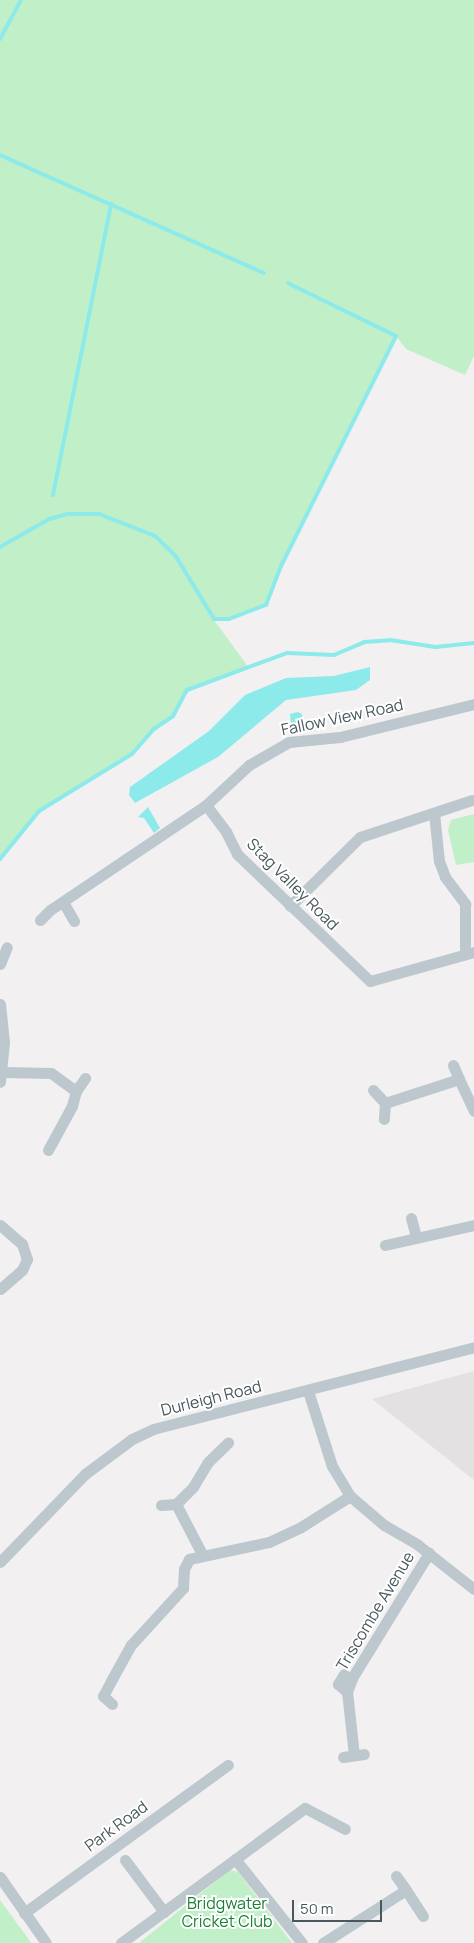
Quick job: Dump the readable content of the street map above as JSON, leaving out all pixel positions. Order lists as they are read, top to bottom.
{
  "streets": {
    "street": [
      "Fallow View Road",
      "Stag Valley Road",
      "Durleigh Road",
      "Triscombe Avenue",
      "Park Road"
    ]
  },
  "crossings": [
    ["Fallow View Road", "Stag Valley Road"]
  ],
  "parks": ["Bridgwater Cricket Club"],
  "scale_bar": "50 m"
}
